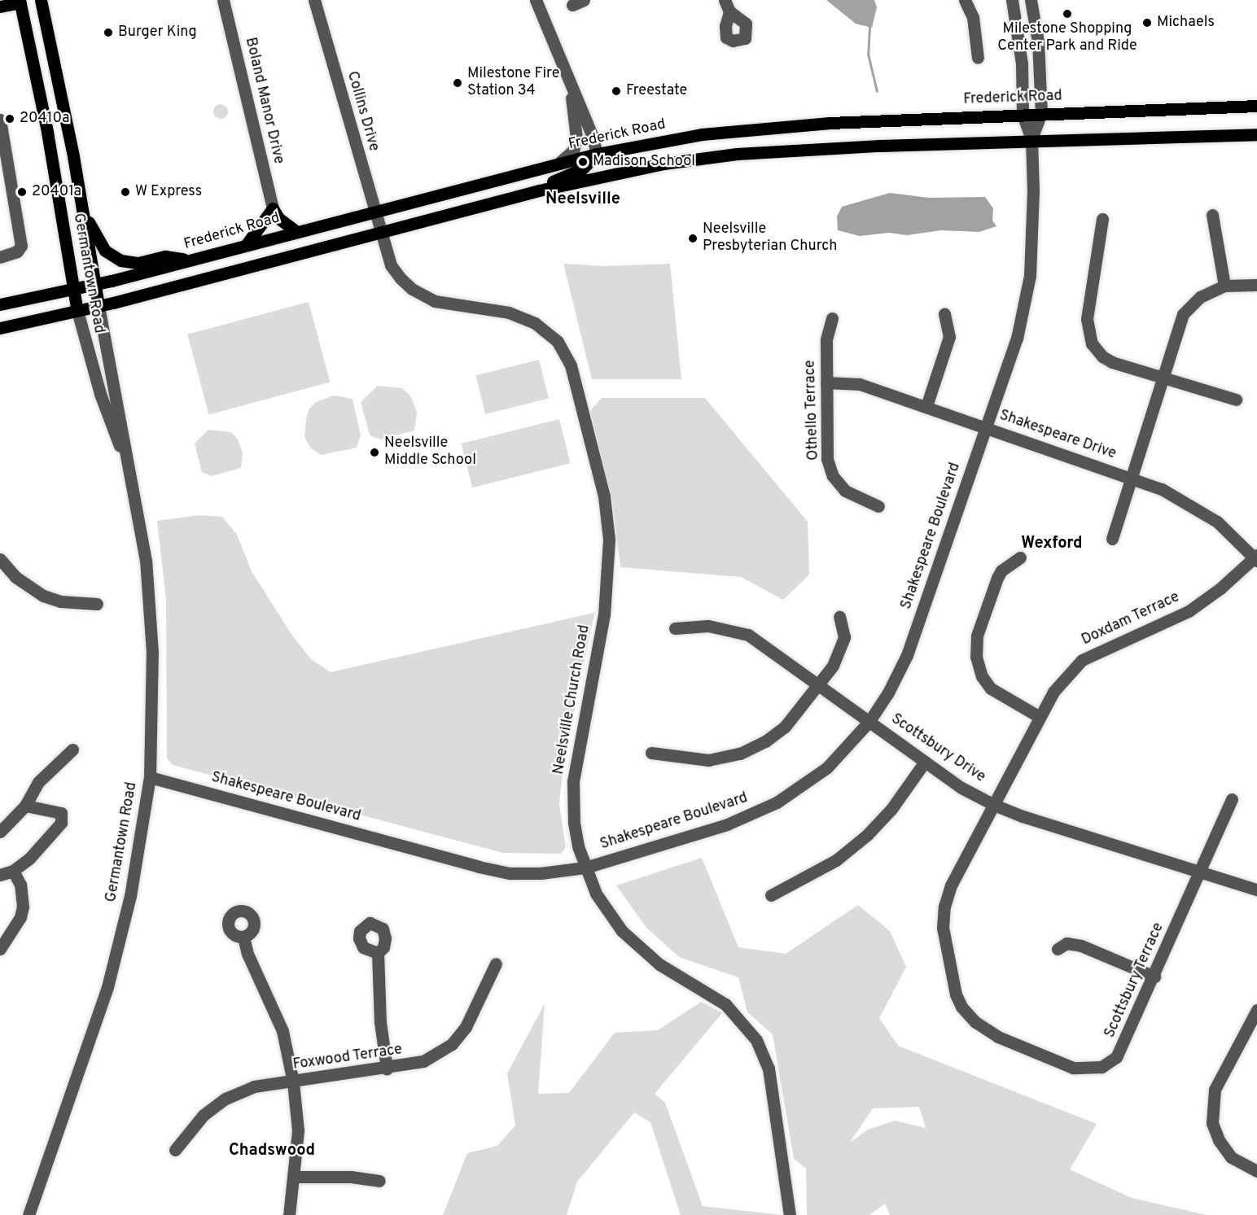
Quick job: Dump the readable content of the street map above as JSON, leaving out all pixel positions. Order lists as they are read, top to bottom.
{
  "streets": {
    "main road": ["Frederick Road", "Germantown Road"],
    "street": [
      "Boland Manor Drive",
      "Collins Drive",
      "Othello Terrace",
      "Shakespeare Drive",
      "Shakespeare Boulevard",
      "Doxdam Terrace",
      "Neelsville Church Road",
      "Scottsbury Drive",
      "Scottsbury Terrace",
      "Foxwood Terrace"
    ]
  },
  "crossings": [
    ["Frederick Road", "Collins Drive"],
    ["Frederick Road", "Germantown Road"],
    ["Frederick Road", "Shakespeare Boulevard"],
    ["Collins Drive", "Neelsville Church Road"],
    ["Germantown Road", "Shakespeare Boulevard"],
    ["Othello Terrace", "Shakespeare Drive"],
    ["Shakespeare Drive", "Shakespeare Boulevard"],
    ["Shakespeare Drive", "Doxdam Terrace"],
    ["Shakespeare Boulevard", "Neelsville Church Road"],
    ["Shakespeare Boulevard", "Scottsbury Drive"],
    ["Doxdam Terrace", "Scottsbury Drive"],
    ["Doxdam Terrace", "Scottsbury Terrace"],
    ["Scottsbury Drive", "Scottsbury Terrace"]
  ],
  "districts": ["Neelsville", "Wexford", "Chadswood"],
  "places": [
    "Milestone Shopping Center Park and Ride",
    "Michaels",
    "Burger King",
    "Milestone Fire Station 34",
    "Freestate",
    "20410a",
    "Madison School",
    "20401a",
    "W Express",
    "Neelsville Presbyterian Church",
    "Neelsville Middle School"
  ]
}
